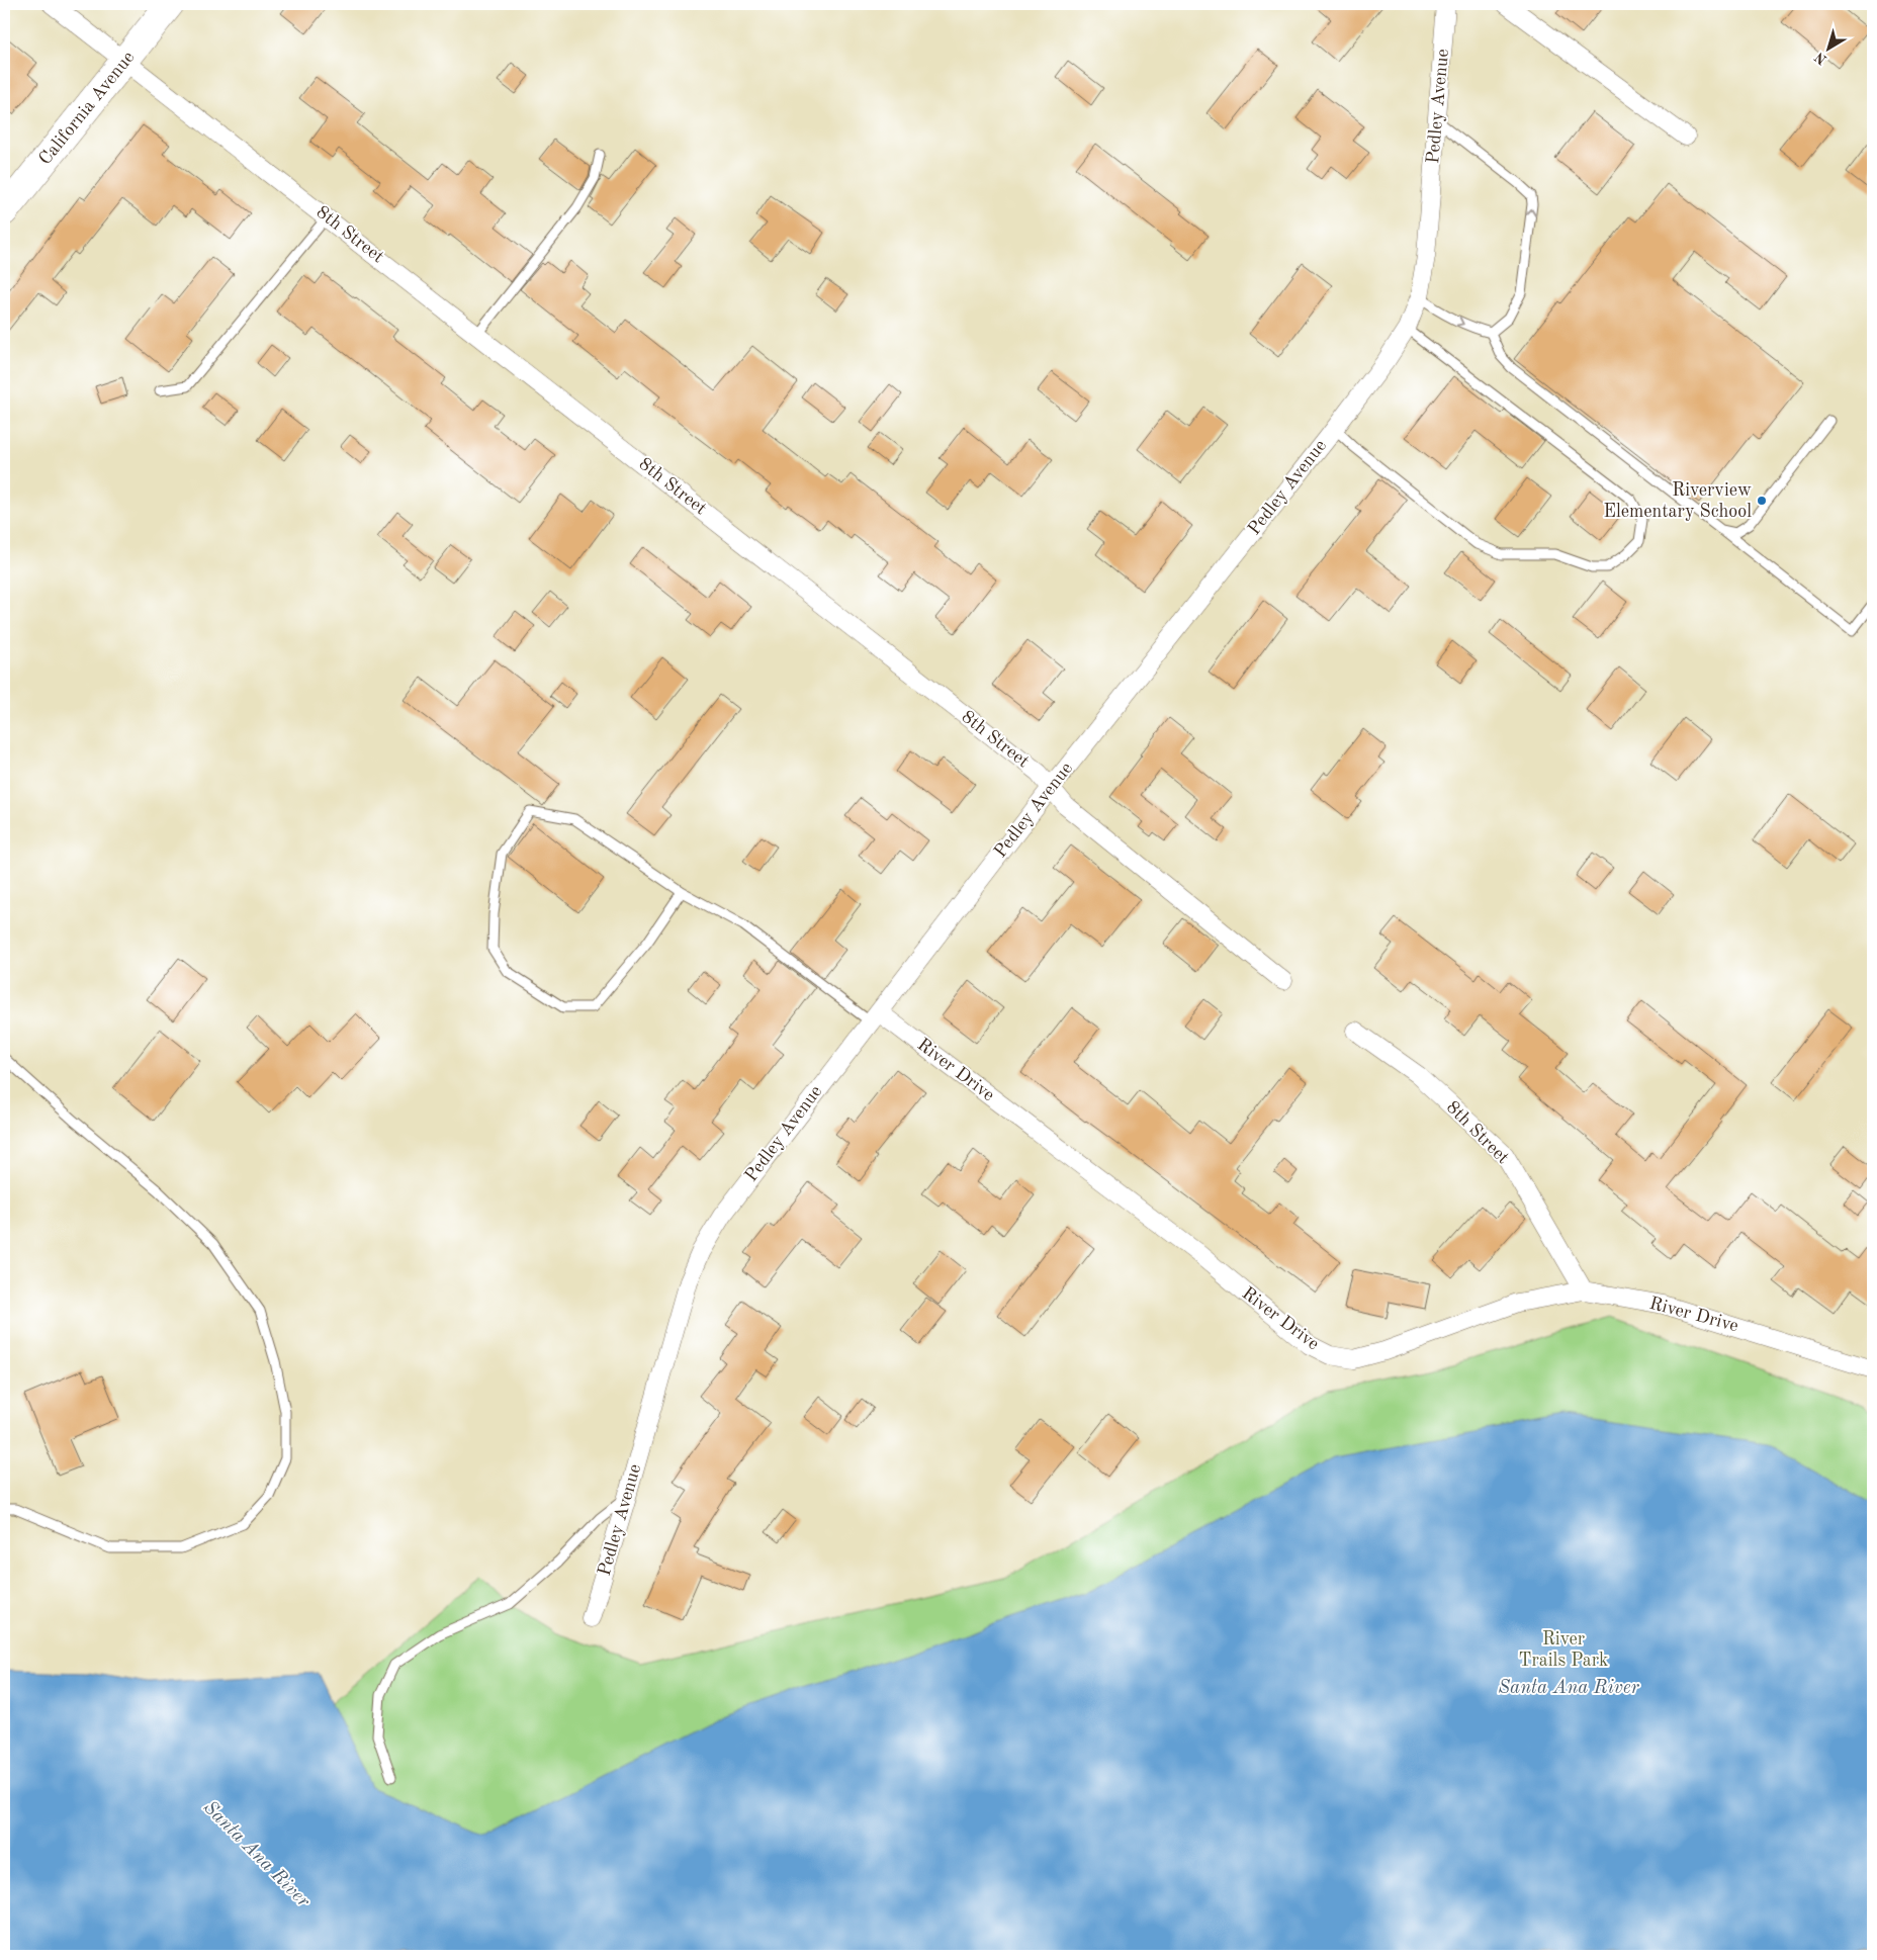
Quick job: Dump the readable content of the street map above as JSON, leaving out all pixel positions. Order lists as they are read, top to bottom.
{
  "streets": {
    "main road": ["California Avenue"],
    "street": ["Pedley Avenue", "8th Street", "River Drive"]
  },
  "crossings": [
    ["Pedley Avenue", "8th Street"],
    ["Pedley Avenue", "River Drive"],
    ["California Avenue", "8th Street"],
    ["8th Street", "River Drive"]
  ],
  "water": ["Santa Ana River"],
  "parks": ["River Trails Park"],
  "places": ["Riverview Elementary School"],
  "north": "bottom left"
}
